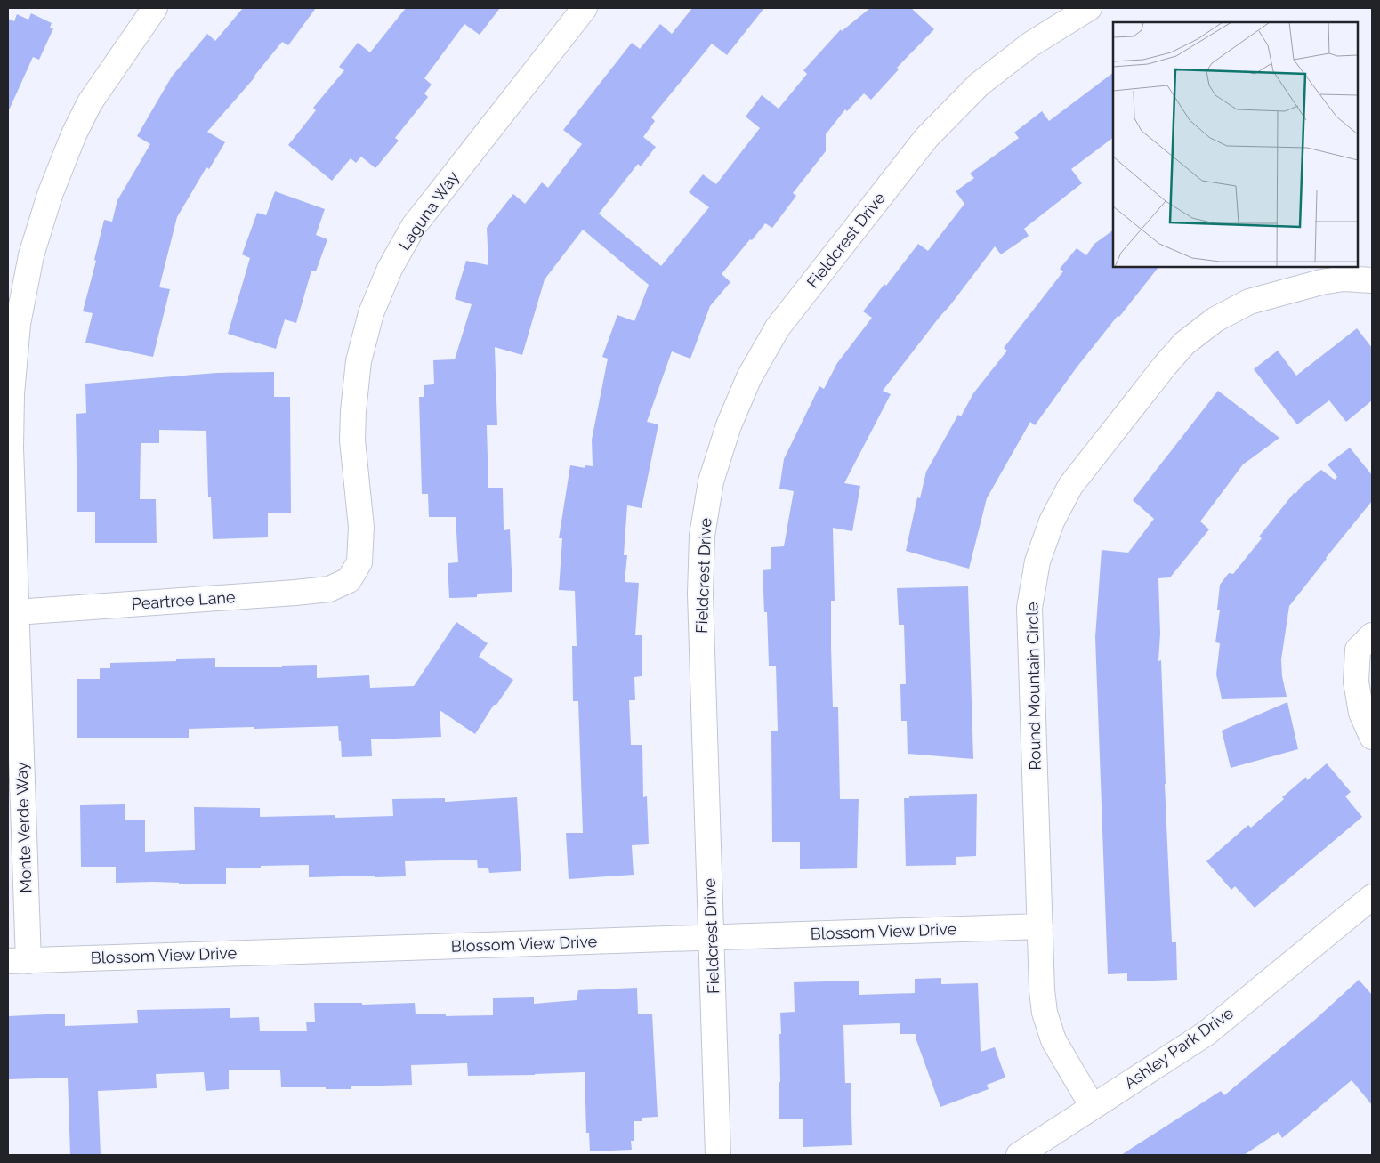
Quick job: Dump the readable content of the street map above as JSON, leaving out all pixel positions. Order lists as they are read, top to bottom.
{
  "streets": {
    "street": [
      "Laguna Way",
      "Fieldcrest Drive",
      "Peartree Lane",
      "Round Mountain Circle",
      "Monte Verde Way",
      "Blossom View Drive",
      "Ashley Park Drive"
    ]
  },
  "crossings": [
    ["Laguna Way", "Peartree Lane"],
    ["Fieldcrest Drive", "Blossom View Drive"],
    ["Peartree Lane", "Monte Verde Way"],
    ["Round Mountain Circle", "Blossom View Drive"],
    ["Round Mountain Circle", "Ashley Park Drive"],
    ["Monte Verde Way", "Blossom View Drive"]
  ]
}
